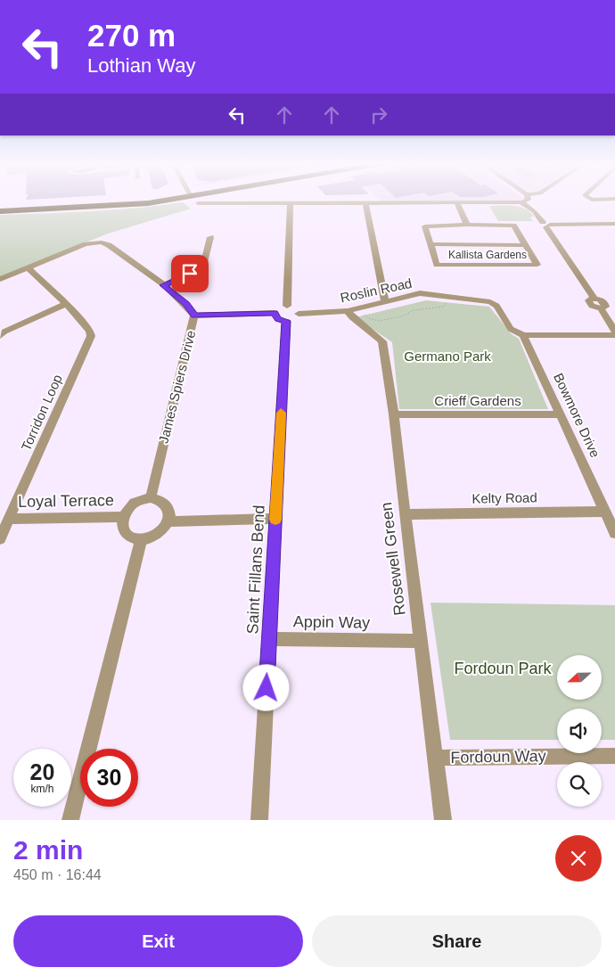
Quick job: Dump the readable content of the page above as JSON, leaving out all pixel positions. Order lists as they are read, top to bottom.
{
  "streets": {
    "street": [
      "Kallista Gardens",
      "Roslin Road",
      "James Spiers Drive",
      "Crieff Gardens",
      "Torridon Loop",
      "Bowmore Drive",
      "Kelty Road",
      "Loyal Terrace",
      "Rosewell Green",
      "Saint Fillans Bend",
      "Appin Way",
      "Fordoun Way"
    ]
  },
  "crossings": [
    ["Roslin Road", "Bowmore Drive"],
    ["Roslin Road", "Rosewell Green"],
    ["Roslin Road", "Saint Fillans Bend"],
    ["James Spiers Drive", "Torridon Loop"],
    ["James Spiers Drive", "Loyal Terrace"],
    ["Crieff Gardens", "Bowmore Drive"],
    ["Crieff Gardens", "Rosewell Green"],
    ["Torridon Loop", "Loyal Terrace"],
    ["Bowmore Drive", "Kelty Road"],
    ["Kelty Road", "Rosewell Green"],
    ["Rosewell Green", "Appin Way"],
    ["Rosewell Green", "Fordoun Way"],
    ["Saint Fillans Bend", "Appin Way"]
  ],
  "parks": ["Germano Park", "Fordoun Park"],
  "north": "left",
  "page": {
    "turn": ["270 m", "Lothian Way"],
    "speed": "20 km/h",
    "limit": "30",
    "heading": ["2 min", "450 m · 16:44"],
    "buttons": ["Exit", "Share"]
  }
}
